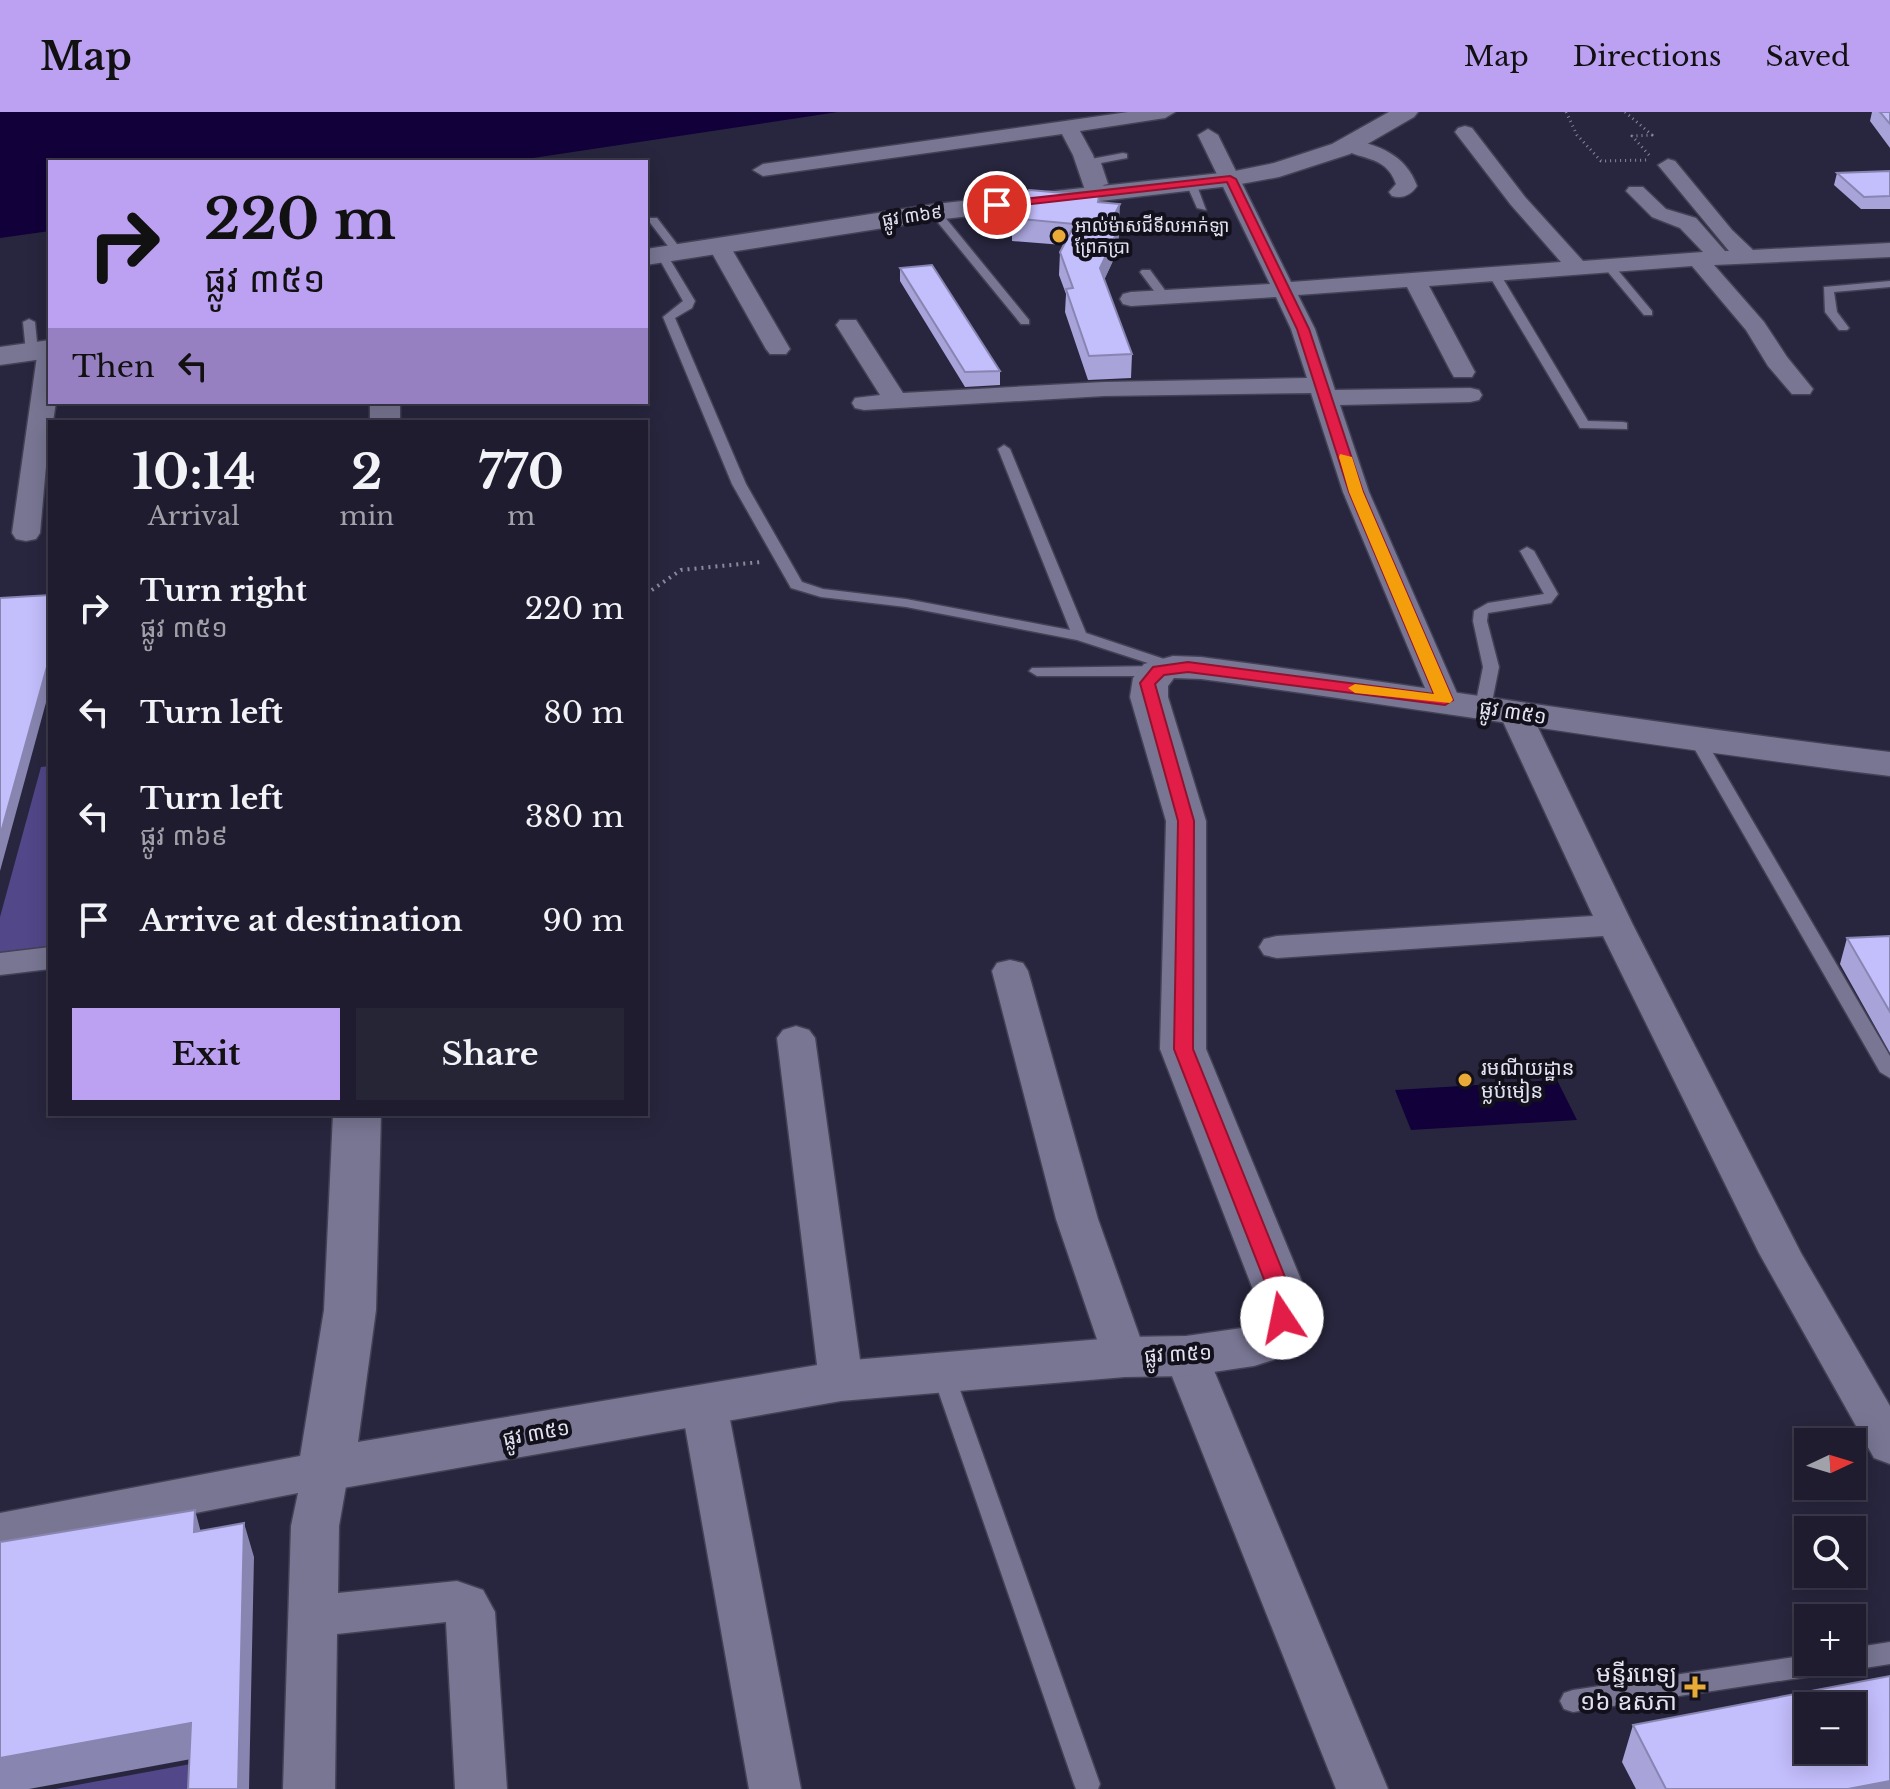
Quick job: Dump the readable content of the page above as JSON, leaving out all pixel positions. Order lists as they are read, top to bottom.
{
  "streets": {
    "street": ["ផ្លូវ ៣៦៩", "ផ្លូវ ៣៥១"]
  },
  "places": {
    "other": ["អាល់ម៉ាសជីទីលអាក់ឡា ព្រែកប្រា", "រមណីយដ្ឋាន ម្លប់មៀន"],
    "health": ["មន្ទីរពេទ្យ ១៦ ឧសភា"]
  },
  "north": "right",
  "page": {
    "header": "Map",
    "nav": ["Map", "Directions", "Saved"],
    "turn": ["220 m", "ផ្លូវ ៣៥១"],
    "then": "Then",
    "eta": [
      "10:14",
      "Arrival",
      "2",
      "min",
      "770",
      "m"
    ],
    "list": [
      {
        "name": "Turn right",
        "note": "ផ្លូវ ៣៥១",
        "value": "220 m"
      },
      {
        "name": "Turn left",
        "value": "80 m"
      },
      {
        "name": "Turn left",
        "note": "ផ្លូវ ៣៦៩",
        "value": "380 m"
      },
      {
        "name": "Arrive at destination",
        "value": "90 m"
      }
    ],
    "buttons": ["Exit", "Share"],
    "map_buttons": ["+", "−"]
  }
}
